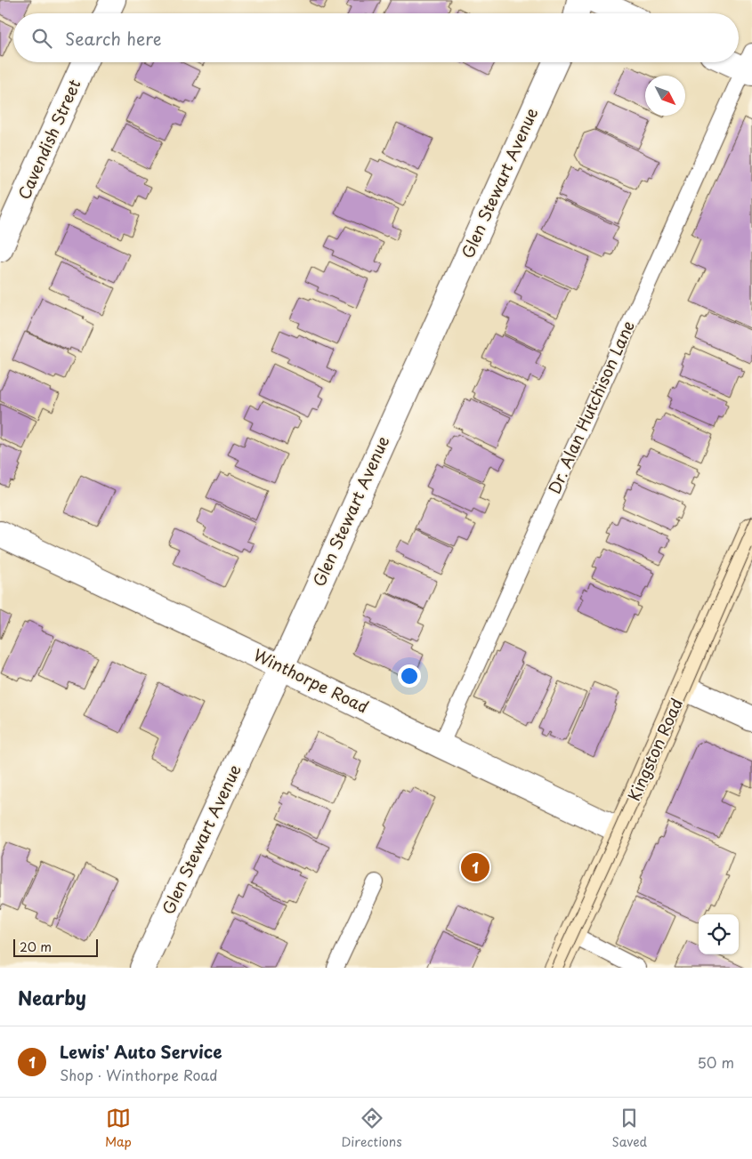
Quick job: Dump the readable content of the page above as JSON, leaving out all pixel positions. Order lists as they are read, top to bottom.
{
  "streets": {
    "main road": ["Kingston Road"],
    "street": ["Cavendish Street", "Glen Stewart Avenue", "Winthorpe Road"],
    "lane": ["Dr. Alan Hutchison Lane"]
  },
  "crossings": [
    ["Glen Stewart Avenue", "Winthorpe Road"],
    ["Dr. Alan Hutchison Lane", "Winthorpe Road"],
    ["Winthorpe Road", "Kingston Road"]
  ],
  "scale_bar": "20 m",
  "north": "bottom right",
  "page": {
    "search": "Search here",
    "pins": "1",
    "scale": "20 m",
    "heading": "Nearby",
    "list": [
      {
        "mark": "1",
        "name": "Lewis' Auto Service",
        "note": "Shop · Winthorpe Road",
        "value": "50 m"
      }
    ],
    "nav": ["Map", "Directions", "Saved"]
  }
}
